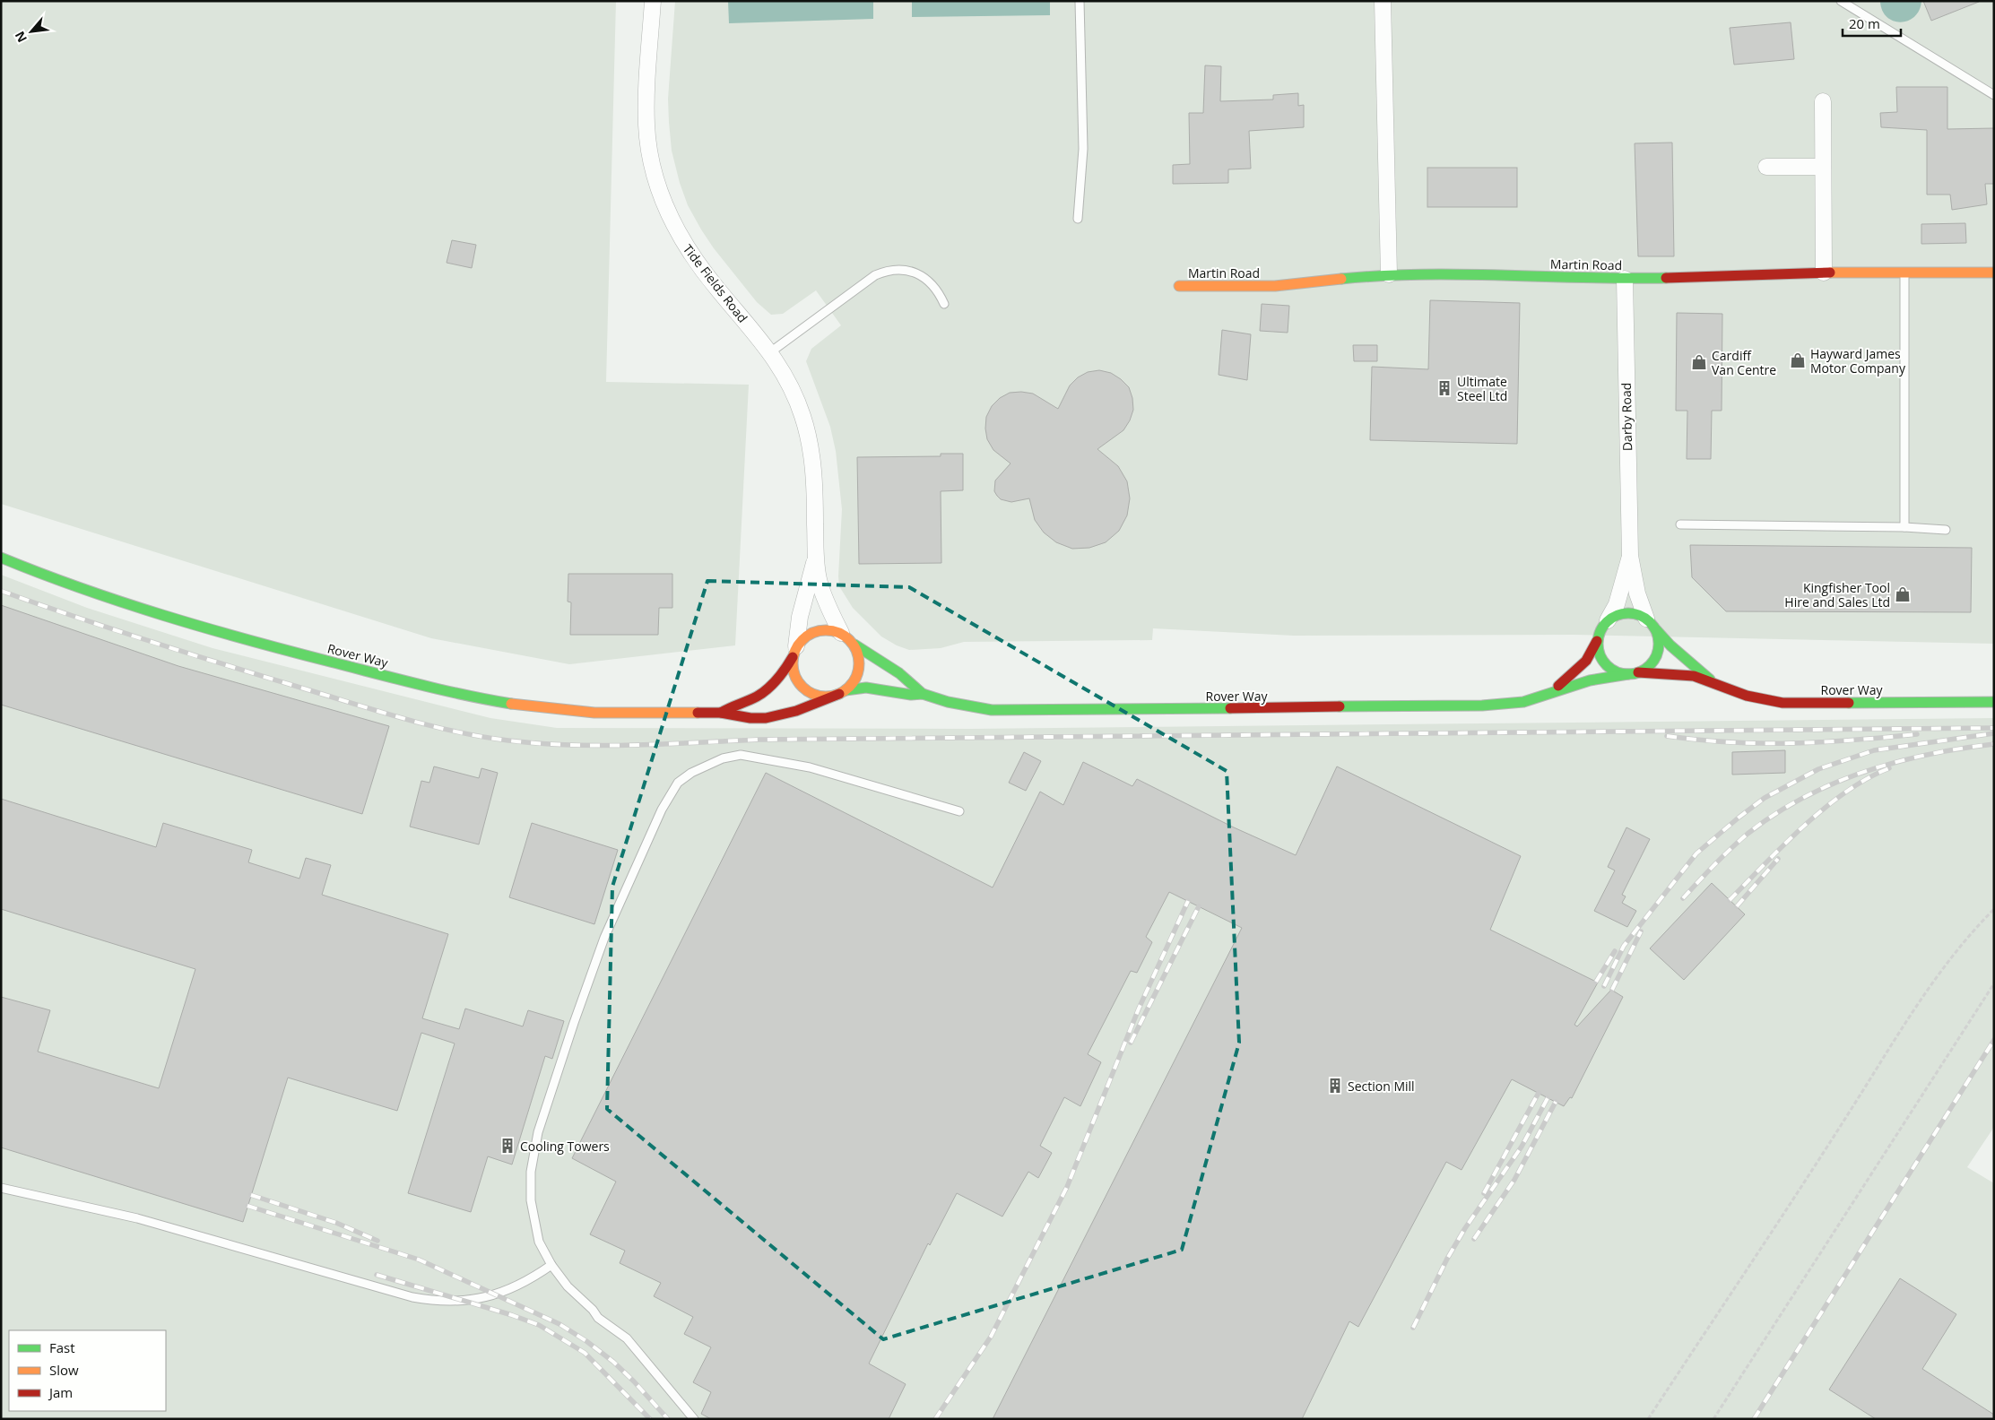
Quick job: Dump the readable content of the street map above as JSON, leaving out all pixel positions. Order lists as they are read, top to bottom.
{
  "streets": {
    "street": [
      "Martin Road",
      "Tide Fields Road",
      "Darby Road",
      "Rover Way"
    ]
  },
  "crossings": [
    ["Martin Road", "Darby Road"],
    ["Tide Fields Road", "Rover Way"],
    ["Darby Road", "Rover Way"]
  ],
  "places": {
    "shop": ["Hayward James Motor Company", "Cardiff Van Centre", "Kingfisher Tool Hire and Sales Ltd"],
    "building": ["Ultimate Steel Ltd", "Section Mill", "Cooling Towers"]
  },
  "legend": ["Fast", "Slow", "Jam"],
  "scale_bar": "20 m",
  "north": "bottom left"
}
